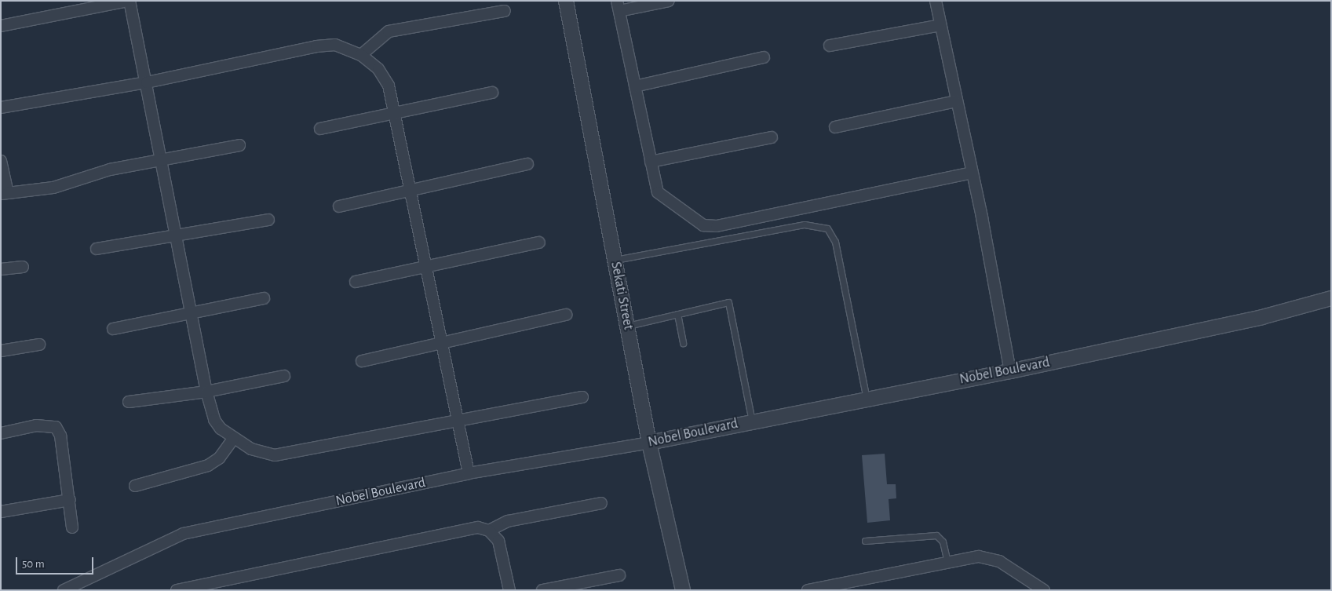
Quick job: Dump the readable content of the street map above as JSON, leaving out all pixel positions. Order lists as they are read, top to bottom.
{
  "streets": {
    "street": ["Sekati Street", "Nobel Boulevard"]
  },
  "crossings": [
    ["Sekati Street", "Nobel Boulevard"]
  ],
  "scale_bar": "50 m"
}
